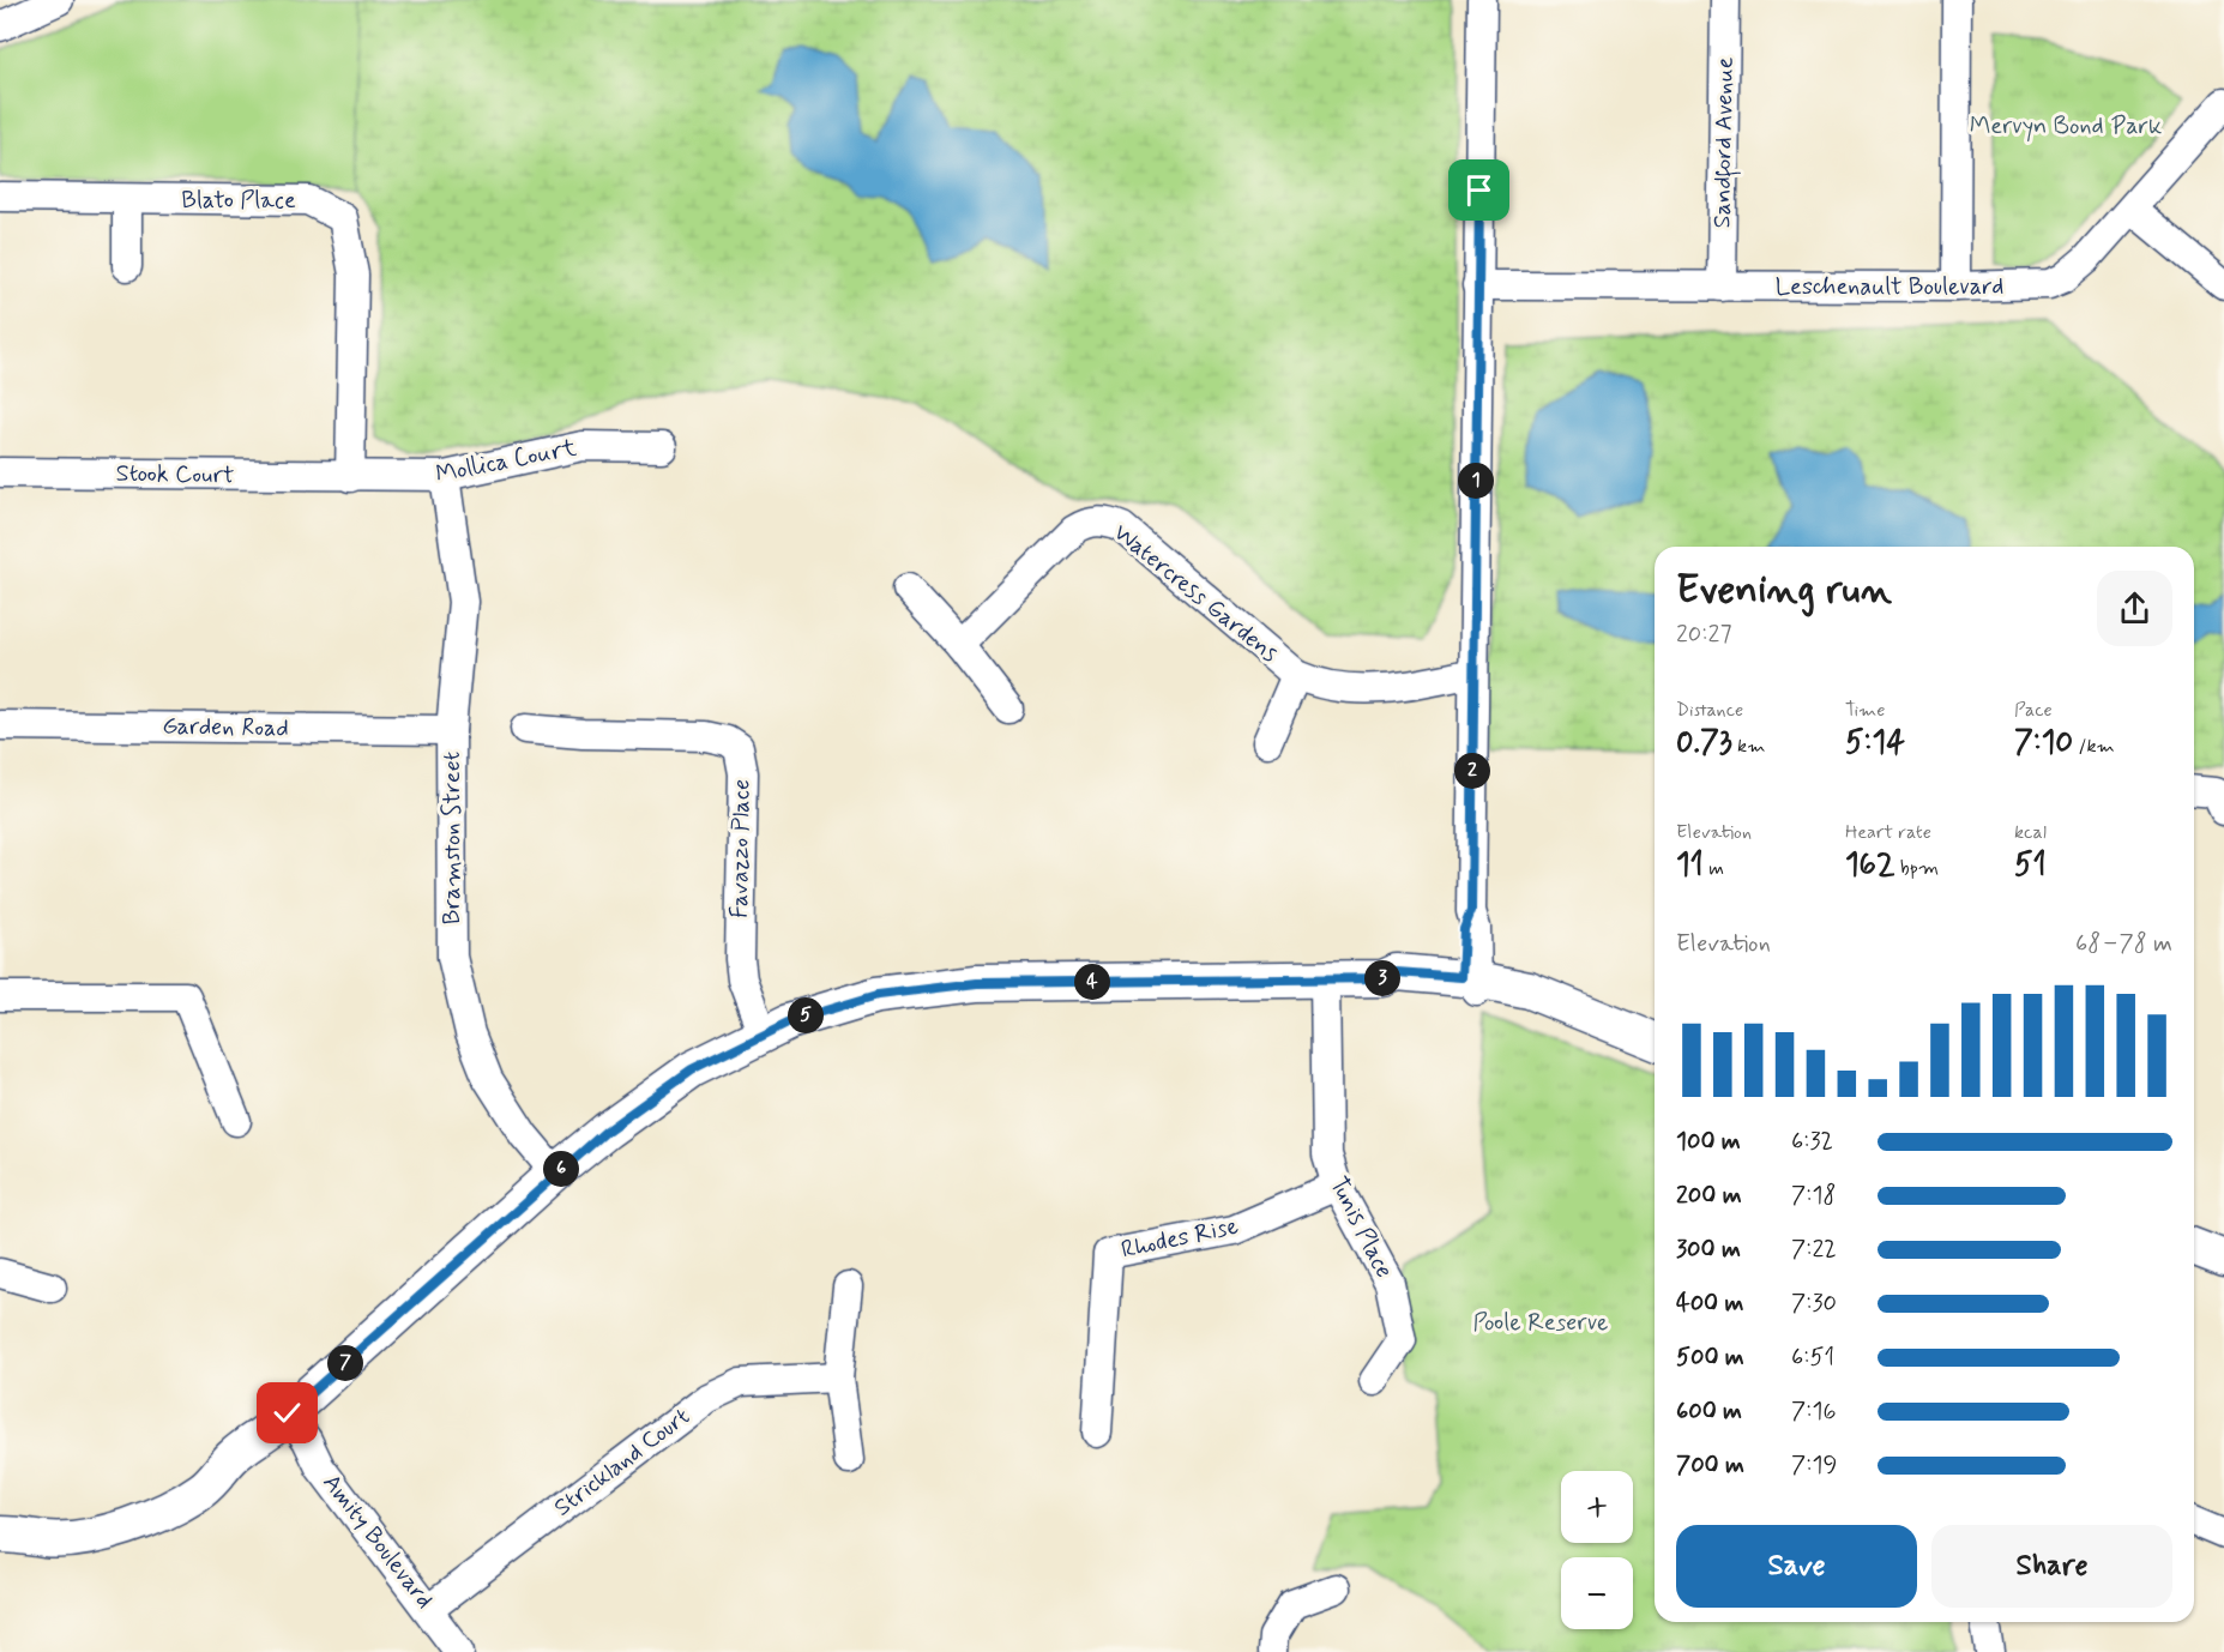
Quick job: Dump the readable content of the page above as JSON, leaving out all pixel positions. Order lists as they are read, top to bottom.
{
  "streets": {
    "street": [
      "Sandford Avenue",
      "Blato Place",
      "Leschenault Boulevard",
      "Mollica Court",
      "Stook Court",
      "Watercress Gardens",
      "Garden Road",
      "Bramston Street",
      "Favazzo Place",
      "Tunis Place",
      "Rhodes Rise",
      "Strickland Court",
      "Amity Boulevard"
    ]
  },
  "crossings": [
    ["Sandford Avenue", "Leschenault Boulevard"],
    ["Blato Place", "Mollica Court"],
    ["Blato Place", "Stook Court"],
    ["Mollica Court", "Stook Court"],
    ["Mollica Court", "Bramston Street"],
    ["Garden Road", "Bramston Street"],
    ["Tunis Place", "Rhodes Rise"],
    ["Strickland Court", "Amity Boulevard"]
  ],
  "parks": ["Mervyn Bond Park", "Poole Reserve"],
  "page": {
    "pins": [
      "1",
      "2",
      "3",
      "4",
      "5",
      "6",
      "7"
    ],
    "heading": ["Evening run", "20:27"],
    "stats": [
      ["Distance", "0.73 km"],
      ["Time", "5:14"],
      ["Pace", "7:10 /km"],
      ["Elevation", "11 m"],
      ["Heart rate", "162 bpm"],
      ["kcal", "51"]
    ],
    "chart": ["Elevation", "68–78 m"],
    "list": [
      {
        "name": "100 m",
        "note": "6:32"
      },
      {
        "name": "200 m",
        "note": "7:18"
      },
      {
        "name": "300 m",
        "note": "7:22"
      },
      {
        "name": "400 m",
        "note": "7:30"
      },
      {
        "name": "500 m",
        "note": "6:51"
      },
      {
        "name": "600 m",
        "note": "7:16"
      },
      {
        "name": "700 m",
        "note": "7:19"
      }
    ],
    "map_buttons": ["+", "−"],
    "buttons": ["Save", "Share"]
  }
}
